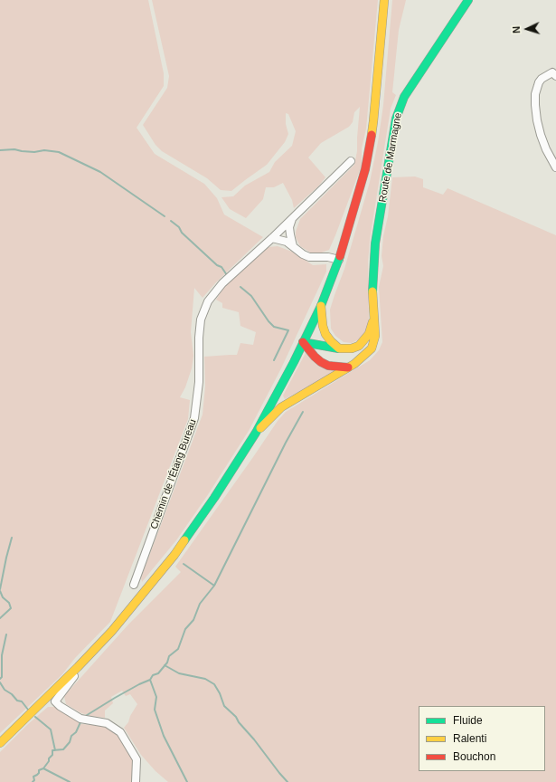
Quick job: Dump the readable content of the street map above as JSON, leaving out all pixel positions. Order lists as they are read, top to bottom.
{
  "streets": {
    "main road": ["Route de Marmagne"],
    "street": ["Chemin de l'Étang Bureau"]
  },
  "legend": ["Fluide", "Ralenti", "Bouchon"],
  "north": "left"
}
